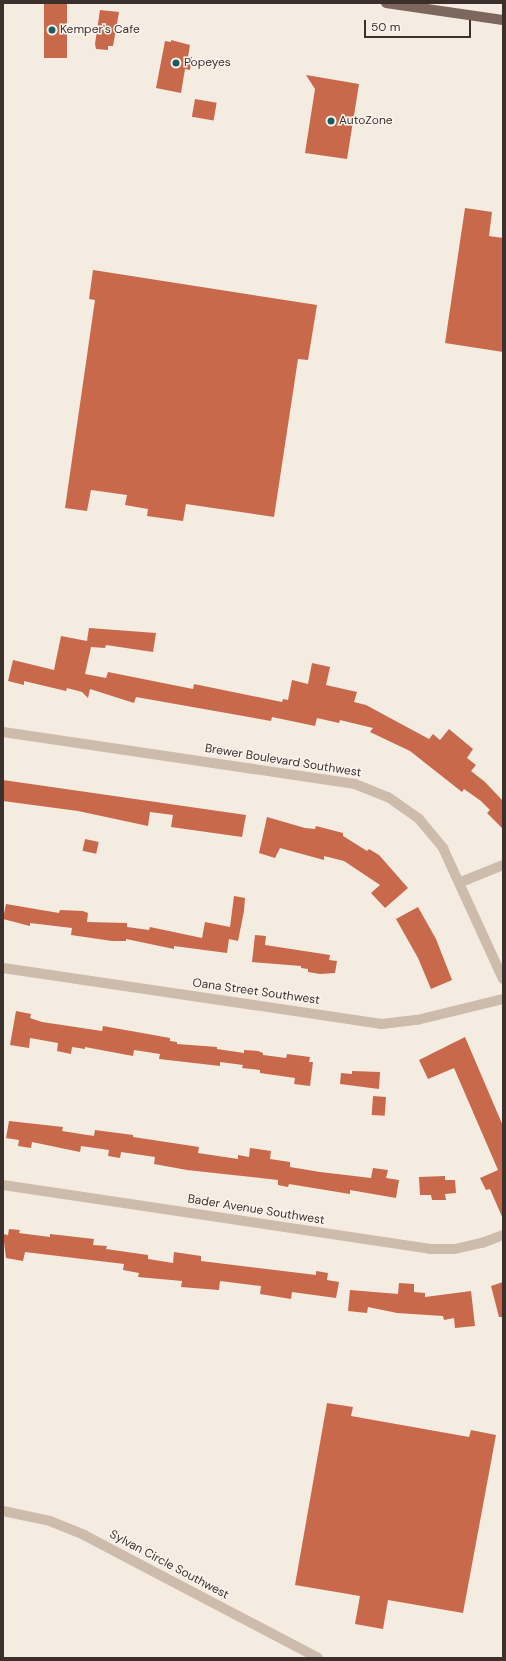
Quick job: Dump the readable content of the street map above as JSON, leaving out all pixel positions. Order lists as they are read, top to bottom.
{
  "streets": {
    "street": [
      "Brewer Boulevard Southwest",
      "Oana Street Southwest",
      "Bader Avenue Southwest",
      "Sylvan Circle Southwest"
    ]
  },
  "places": ["Kemper's Cafe", "Popeyes", "AutoZone"],
  "scale_bar": "50 m"
}
